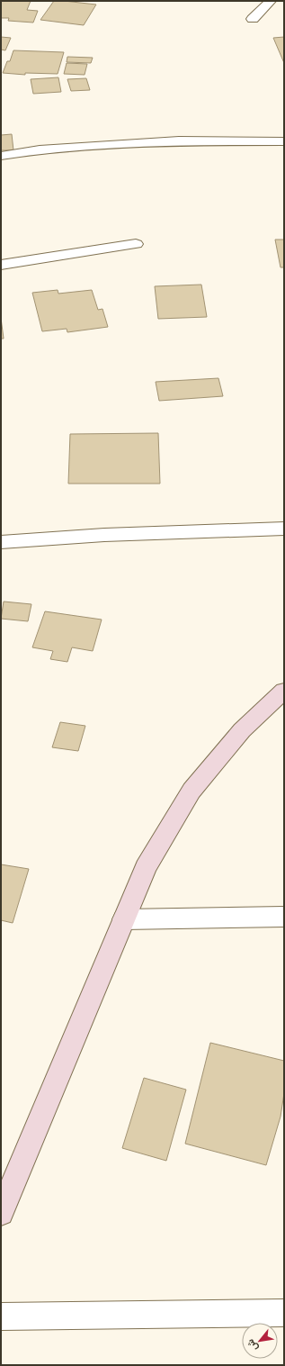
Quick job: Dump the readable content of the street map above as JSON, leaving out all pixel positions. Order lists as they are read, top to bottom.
{
  "north": "bottom left"
}
